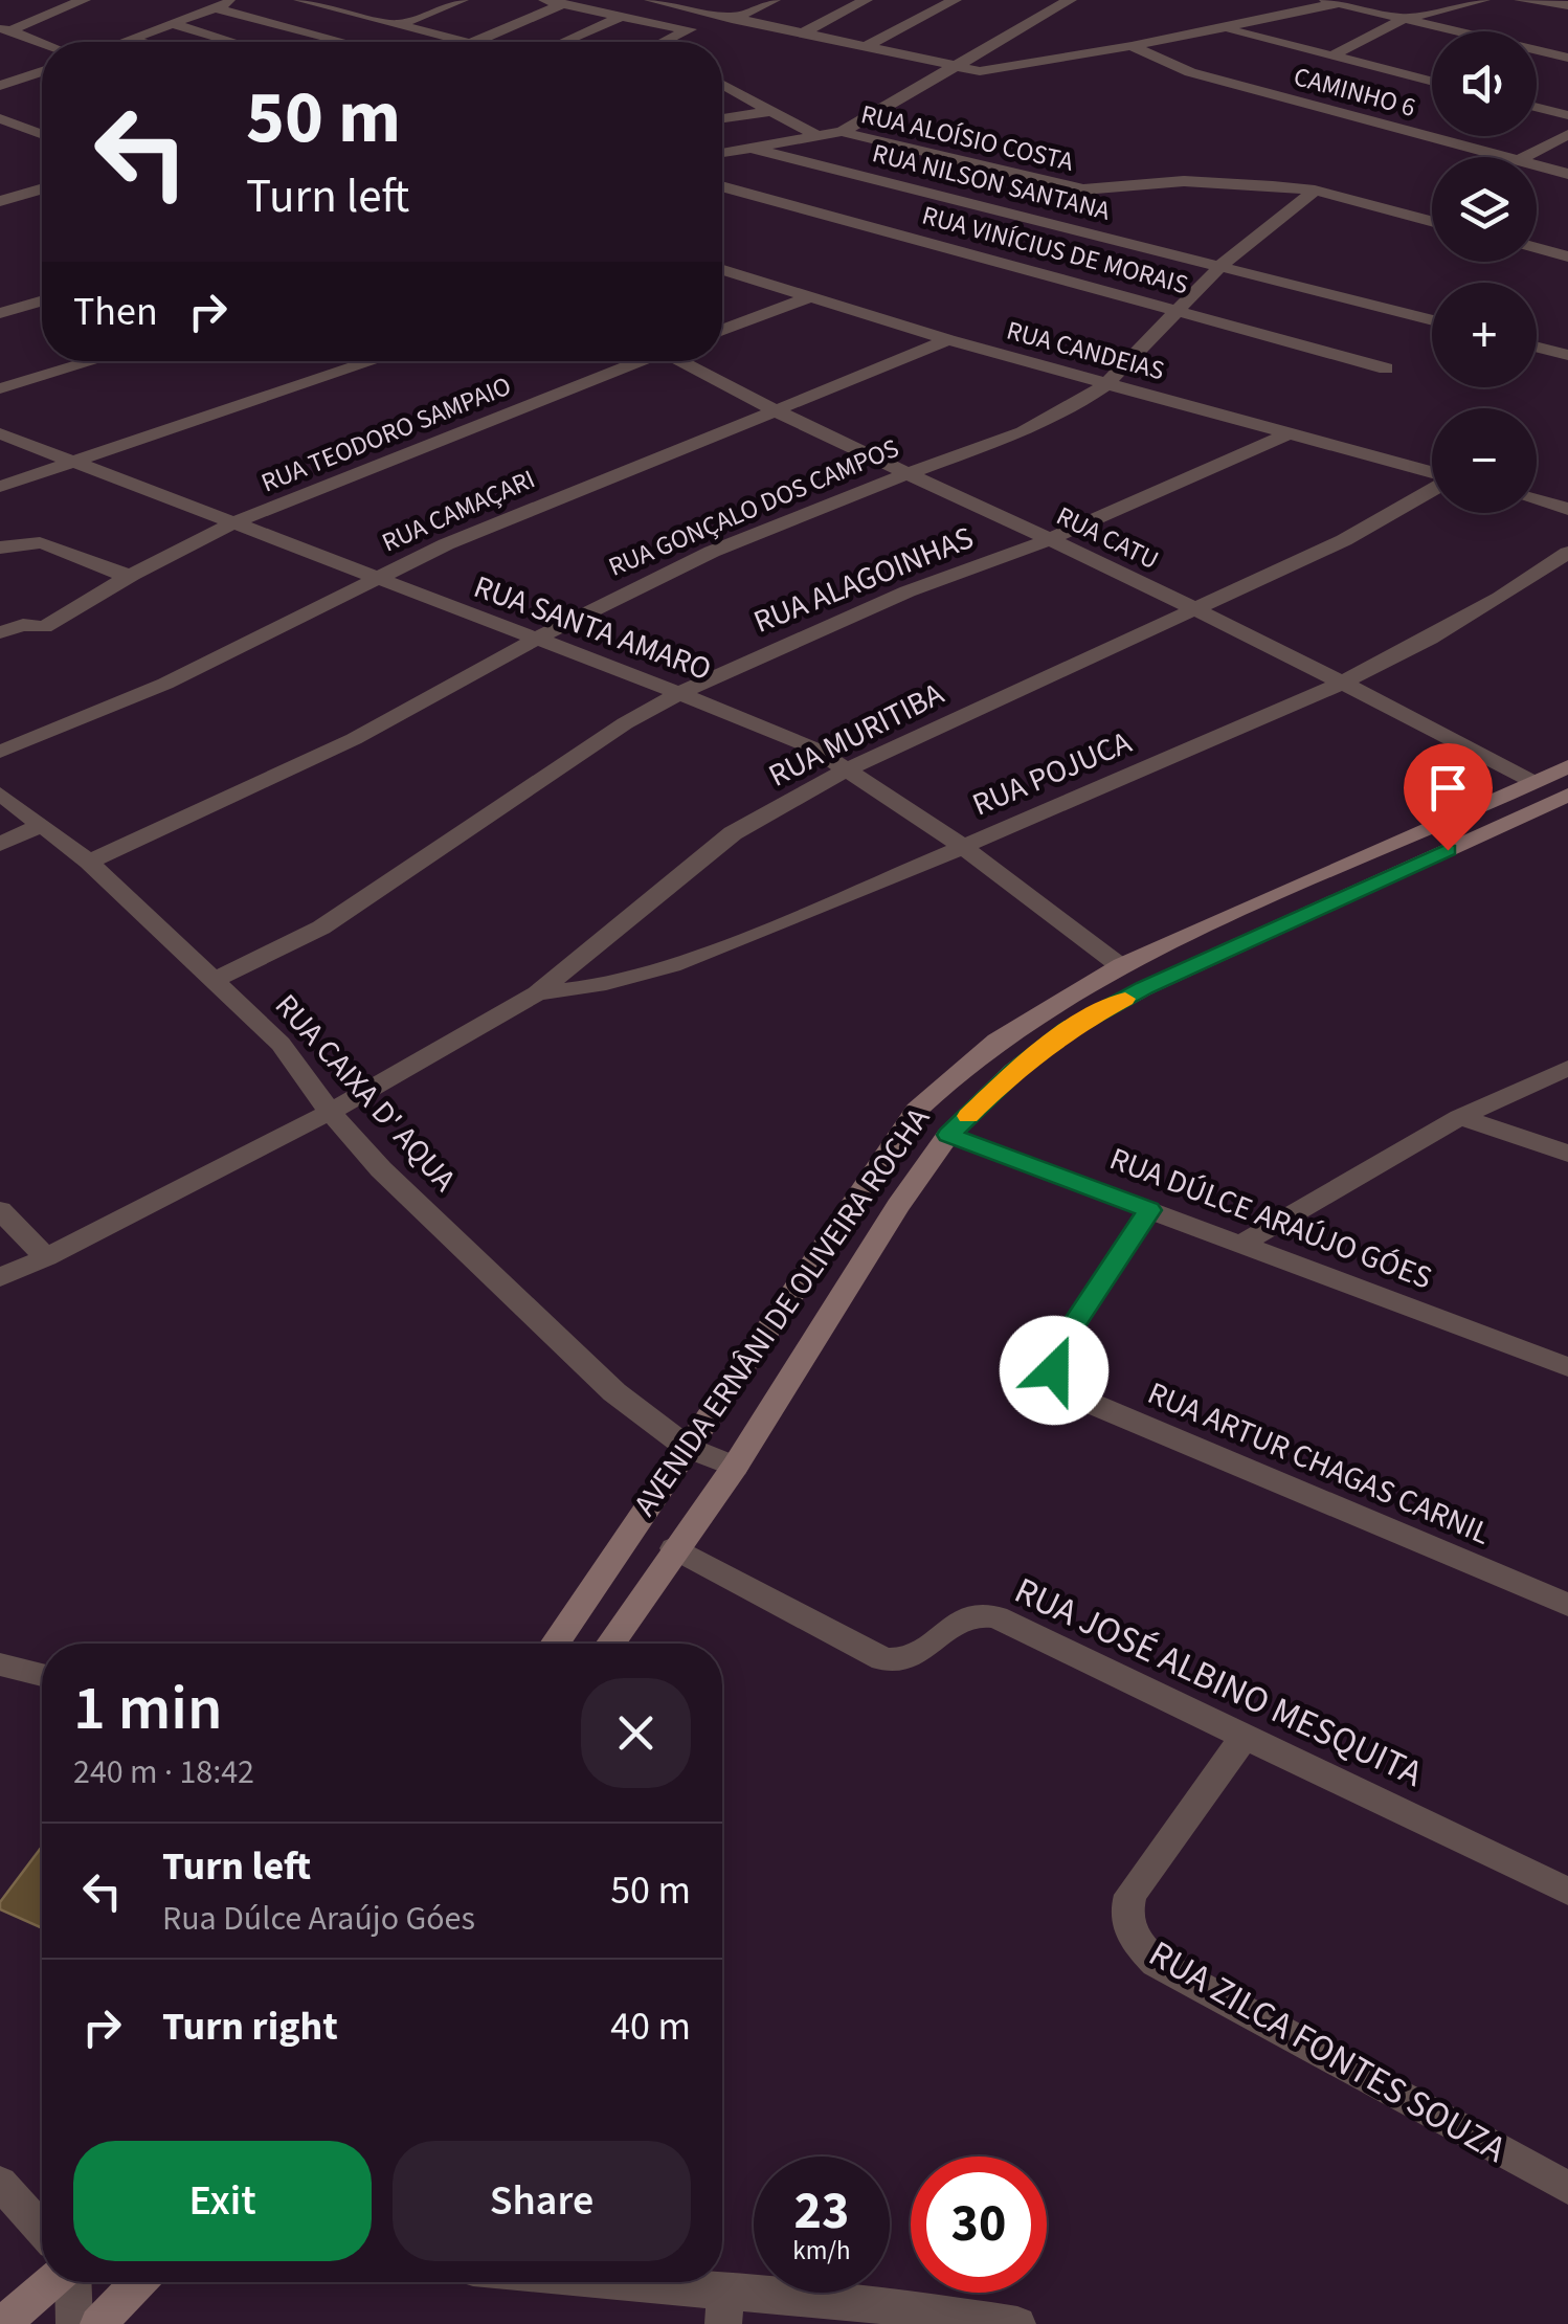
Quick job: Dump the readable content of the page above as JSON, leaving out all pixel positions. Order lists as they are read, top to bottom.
{
  "streets": {
    "main road": ["AVENIDA ERNÂNI DE OLIVEIRA ROCHA"],
    "street": [
      "CAMINHO 6",
      "RUA ALOÍSIO COSTA",
      "RUA NILSON SANTANA",
      "RUA VINÍCIUS DE MORAIS",
      "RUA CANDEIAS",
      "RUA TEODORO SAMPAIO",
      "RUA GONÇALO DOS CAMPOS",
      "RUA CAMAÇARI",
      "RUA CATU",
      "RUA ALAGOINHAS",
      "RUA SANTA AMARO",
      "RUA MURITIBA",
      "RUA POJUCA",
      "RUA CAIXA D' AQUA",
      "RUA DÚLCE ARAÚJO GÓES",
      "RUA ARTUR CHAGAS CARNIL",
      "RUA JOSÉ ALBINO MESQUITA",
      "RUA ZILCA FONTES SOUZA"
    ]
  },
  "crossings": [
    ["RUA ALOÍSIO COSTA", "RUA GONÇALO DOS CAMPOS"],
    ["RUA NILSON SANTANA", "RUA GONÇALO DOS CAMPOS"],
    ["RUA VINÍCIUS DE MORAIS", "RUA GONÇALO DOS CAMPOS"],
    ["RUA CANDEIAS", "RUA GONÇALO DOS CAMPOS"],
    ["RUA CANDEIAS", "RUA CAMAÇARI"],
    ["RUA CANDEIAS", "RUA ALAGOINHAS"],
    ["RUA TEODORO SAMPAIO", "RUA SANTA AMARO"],
    ["RUA GONÇALO DOS CAMPOS", "RUA CATU"],
    ["RUA GONÇALO DOS CAMPOS", "RUA SANTA AMARO"],
    ["RUA GONÇALO DOS CAMPOS", "RUA CAIXA D' AQUA"],
    ["RUA CAMAÇARI", "RUA CATU"],
    ["RUA CAMAÇARI", "RUA SANTA AMARO"],
    ["RUA CATU", "RUA ALAGOINHAS"],
    ["RUA CATU", "RUA MURITIBA"],
    ["RUA CATU", "RUA POJUCA"],
    ["RUA CATU", "AVENIDA ERNÂNI DE OLIVEIRA ROCHA"],
    ["RUA ALAGOINHAS", "RUA SANTA AMARO"],
    ["RUA ALAGOINHAS", "RUA CAIXA D' AQUA"],
    ["RUA SANTA AMARO", "RUA MURITIBA"],
    ["RUA SANTA AMARO", "RUA POJUCA"],
    ["RUA SANTA AMARO", "AVENIDA ERNÂNI DE OLIVEIRA ROCHA"],
    ["RUA MURITIBA", "RUA POJUCA"],
    ["RUA MURITIBA", "RUA CAIXA D' AQUA"],
    ["RUA CAIXA D' AQUA", "AVENIDA ERNÂNI DE OLIVEIRA ROCHA"],
    ["RUA DÚLCE ARAÚJO GÓES", "AVENIDA ERNÂNI DE OLIVEIRA ROCHA"],
    ["RUA DÚLCE ARAÚJO GÓES", "RUA ARTUR CHAGAS CARNIL"],
    ["AVENIDA ERNÂNI DE OLIVEIRA ROCHA", "RUA JOSÉ ALBINO MESQUITA"],
    ["RUA JOSÉ ALBINO MESQUITA", "RUA ZILCA FONTES SOUZA"]
  ],
  "page": {
    "map_buttons": ["+", "−"],
    "turn": ["50 m", "Turn left"],
    "then": "Then",
    "heading": ["1 min", "240 m · 18:42"],
    "list": [
      {
        "name": "Turn left",
        "note": "Rua Dúlce Araújo Góes",
        "value": "50 m"
      },
      {
        "name": "Turn right",
        "value": "40 m"
      }
    ],
    "buttons": ["Exit", "Share"],
    "speed": "23 km/h",
    "limit": "30"
  }
}
